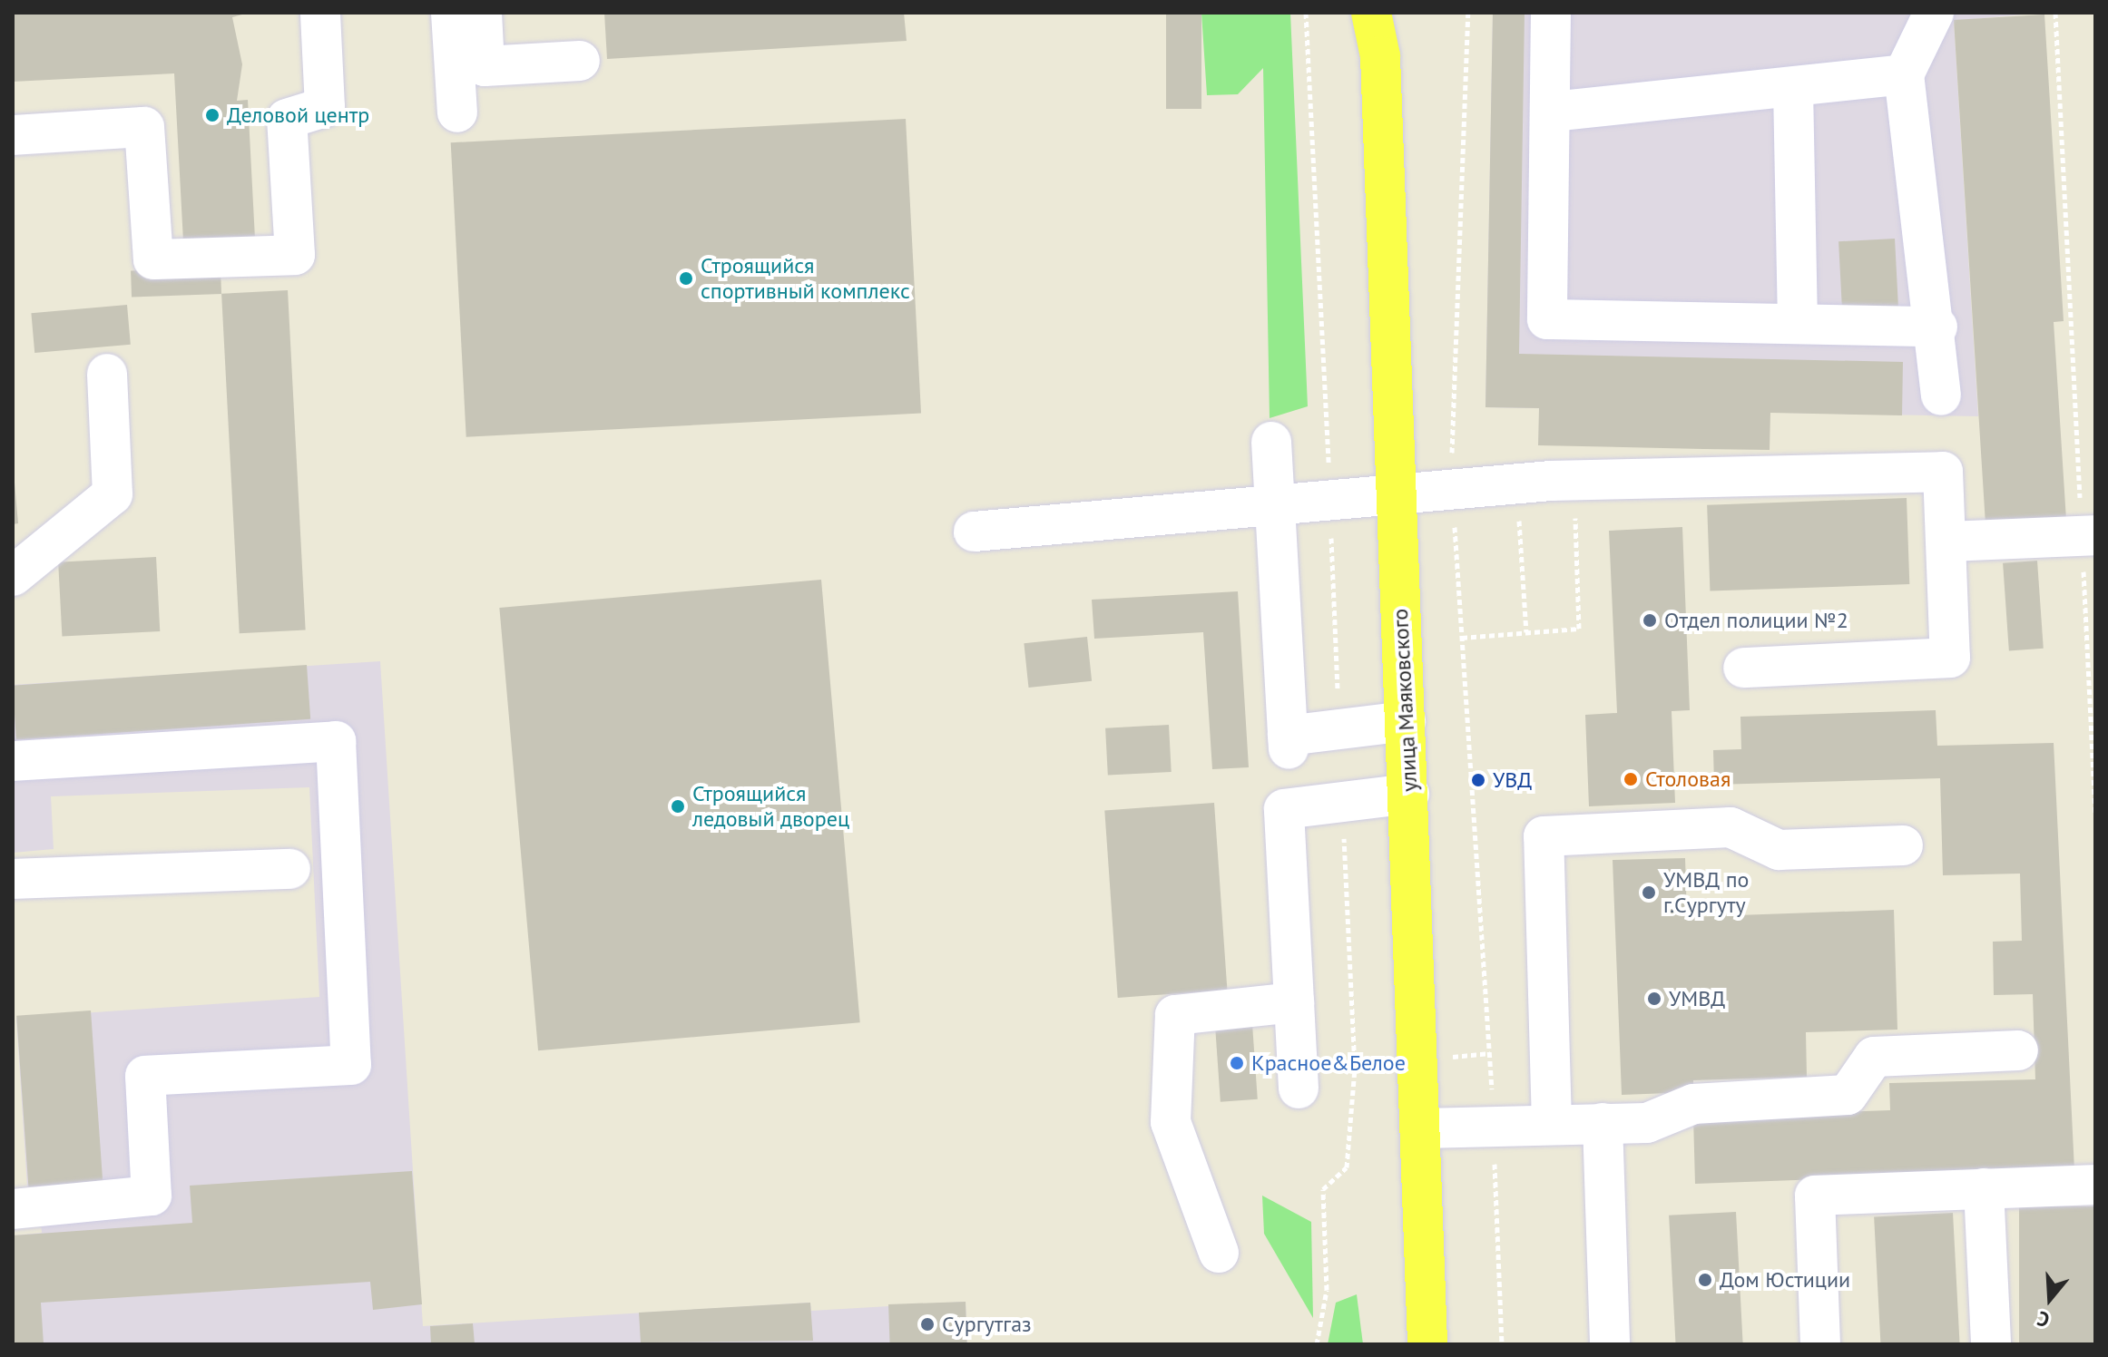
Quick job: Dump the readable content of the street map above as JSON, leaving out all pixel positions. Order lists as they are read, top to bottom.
{
  "streets": {
    "main road": ["улица Маяковского"]
  },
  "places": [
    "Деловой центр",
    "Строящийся спортивный комплекс",
    "Отдел полиции №2",
    "Столовая",
    "УВД",
    "Строящийся ледовый дворец",
    "УМВД по г.Сургуту",
    "УМВД",
    "Красное&Белое",
    "Дом Юстиции",
    "Сургутгаз"
  ],
  "north": "bottom"
}
